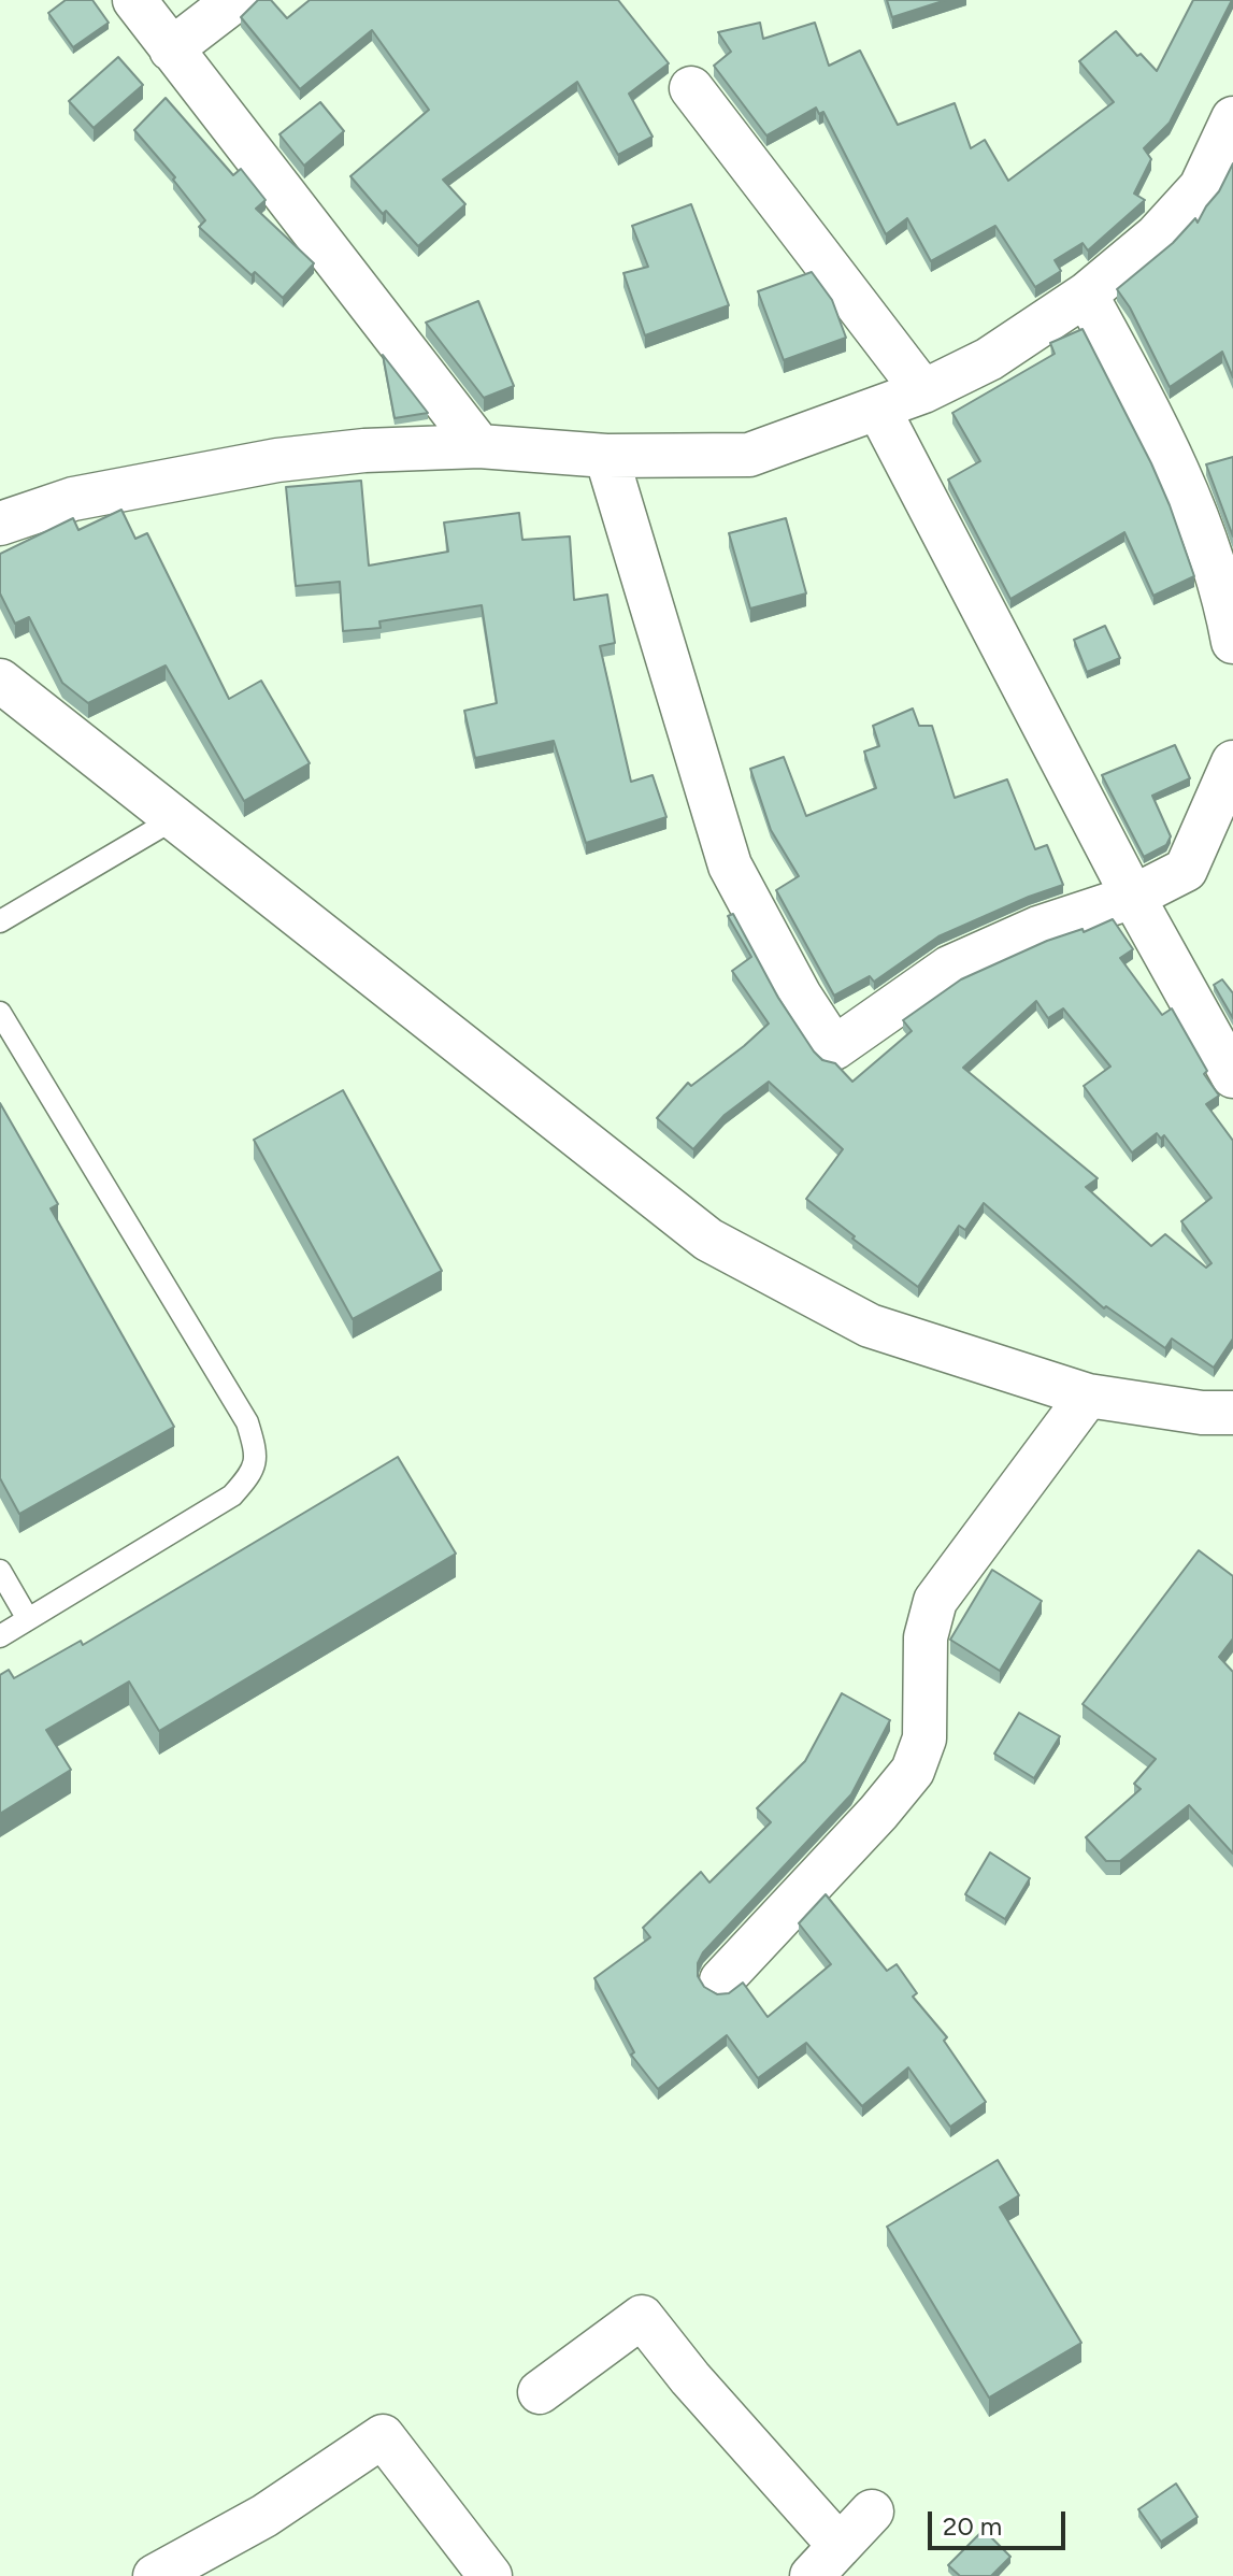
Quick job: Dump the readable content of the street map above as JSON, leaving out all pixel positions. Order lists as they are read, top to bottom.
{
  "scale_bar": "20 m"
}
